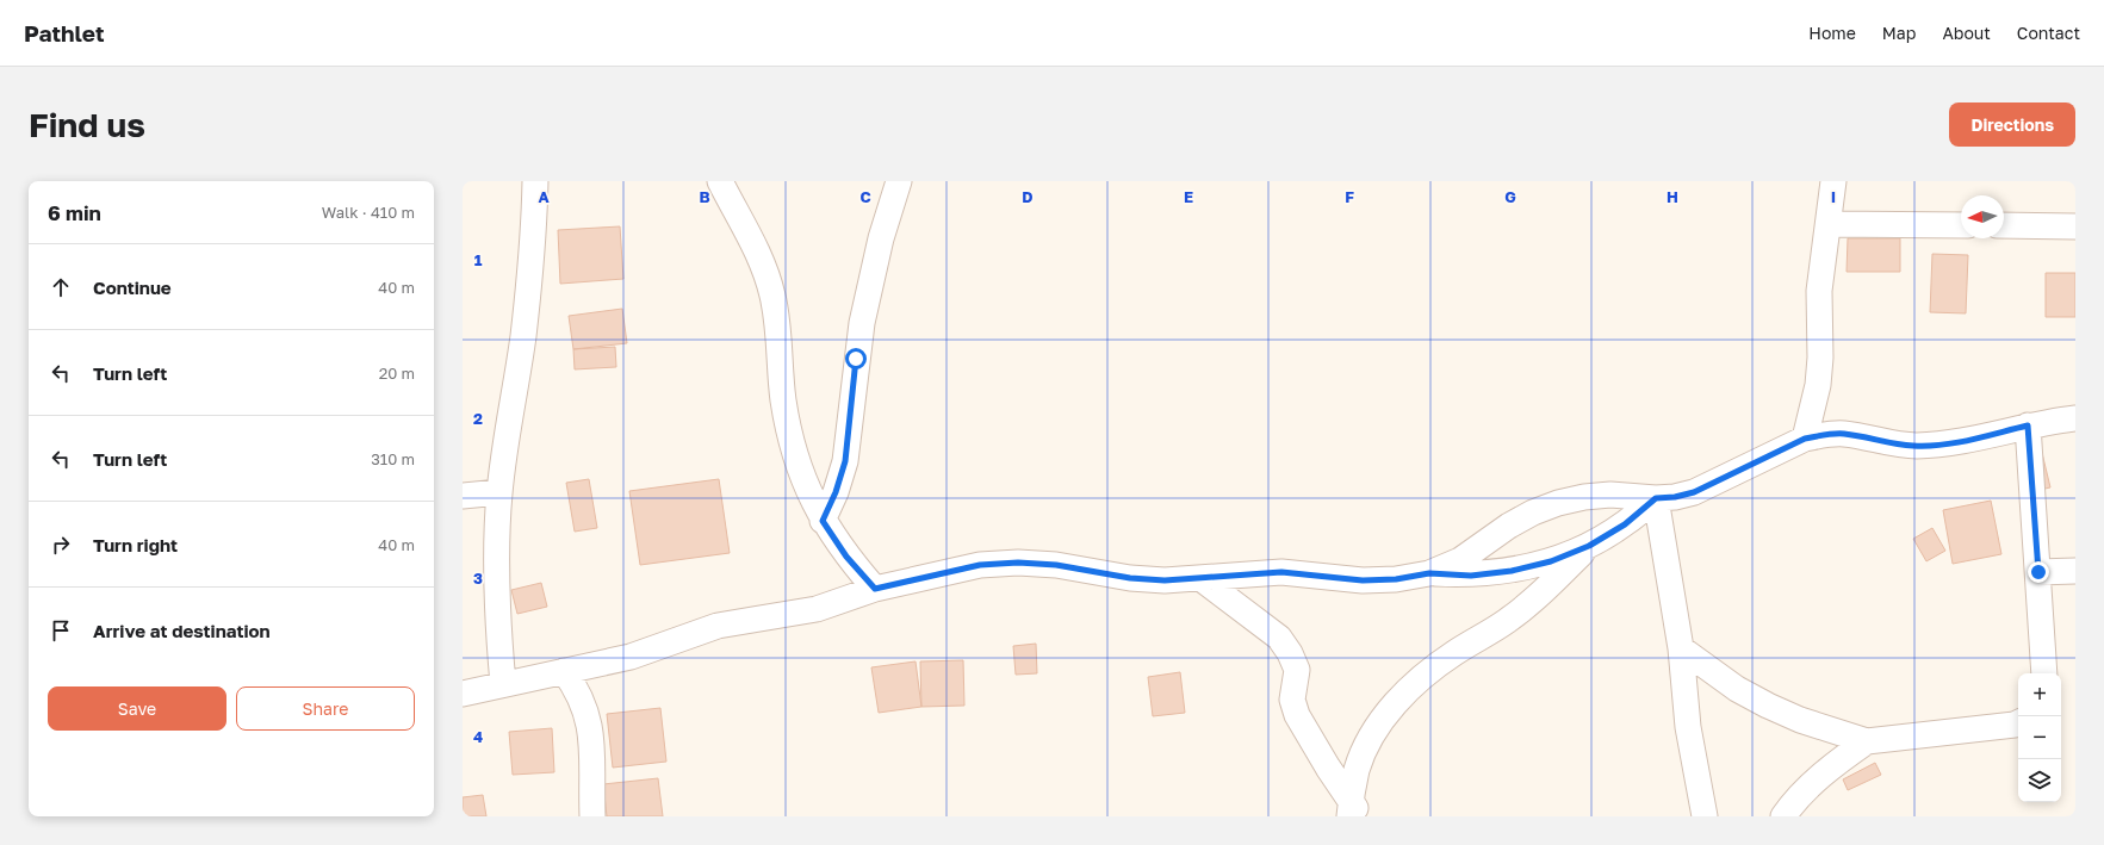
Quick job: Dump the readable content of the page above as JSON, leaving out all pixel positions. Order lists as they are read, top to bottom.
{
  "north": "left",
  "page": {
    "header": "Pathlet",
    "nav": [
      "Home",
      "Map",
      "About",
      "Contact"
    ],
    "buttons": [
      "Directions",
      ["Save", "Share"]
    ],
    "title": "Find us",
    "heading": ["6 min", "Walk · 410 m"],
    "list": [
      ["Continue", "40 m"],
      ["Turn left", "20 m"],
      ["Turn left", "310 m"],
      ["Turn right", "40 m"],
      "Arrive at destination"
    ],
    "map_buttons": ["+", "−"]
  },
  "grid": {
    "columns": [
      "A",
      "B",
      "C",
      "D",
      "E",
      "F",
      "G",
      "H",
      "I"
    ],
    "rows": [
      "1",
      "2",
      "3",
      "4"
    ]
  }
}
